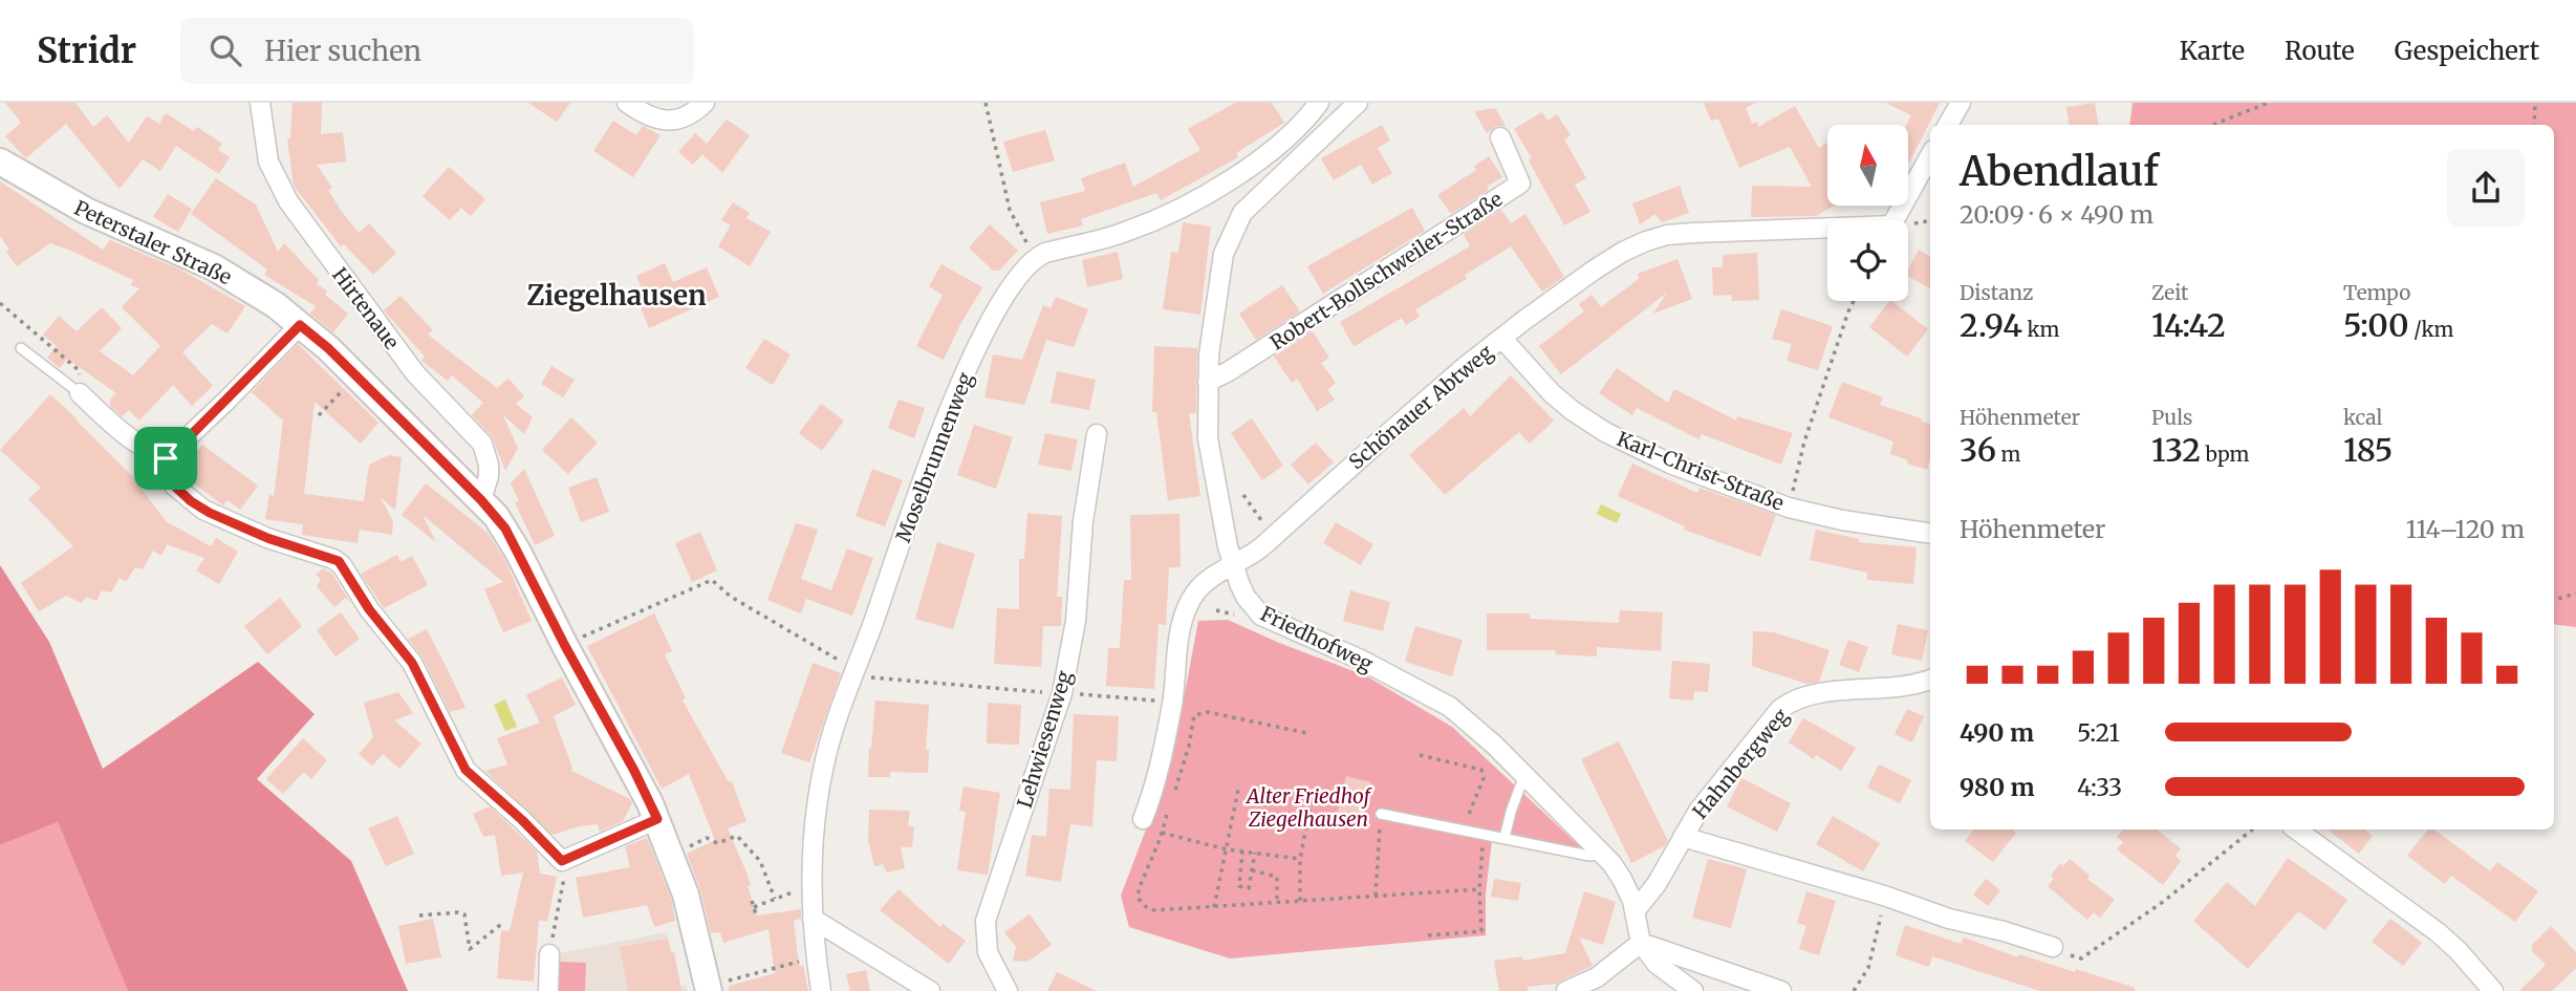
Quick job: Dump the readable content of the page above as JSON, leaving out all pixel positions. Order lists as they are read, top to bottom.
{
  "streets": {
    "main road": ["Peterstaler Straße"],
    "street": [
      "Robert-Bollschweiler-Straße",
      "Hirtenaue",
      "Schönauer Abtweg",
      "Moselbrunnenweg",
      "Karl-Christ-Straße",
      "Friedhofweg",
      "Lehwiesenweg",
      "Hahnbergweg"
    ]
  },
  "crossings": [
    ["Peterstaler Straße", "Hirtenaue"],
    ["Robert-Bollschweiler-Straße", "Friedhofweg"],
    ["Schönauer Abtweg", "Karl-Christ-Straße"],
    ["Schönauer Abtweg", "Friedhofweg"],
    ["Friedhofweg", "Hahnbergweg"]
  ],
  "districts": ["Ziegelhausen"],
  "parks": ["Alter Friedhof Ziegelhausen"],
  "north": "top",
  "page": {
    "header": "Stridr",
    "search": "Hier suchen",
    "nav": ["Karte", "Route", "Gespeichert"],
    "heading": ["Abendlauf", "20:09 · 6 × 490 m"],
    "stats": [
      ["Distanz", "2.94 km"],
      ["Zeit", "14:42"],
      ["Tempo", "5:00 /km"],
      ["Höhenmeter", "36 m"],
      ["Puls", "132 bpm"],
      ["kcal", "185"]
    ],
    "chart": ["Höhenmeter", "114–120 m"],
    "list": [
      {
        "name": "490 m",
        "note": "5:21"
      },
      {
        "name": "980 m",
        "note": "4:33"
      }
    ]
  }
}
